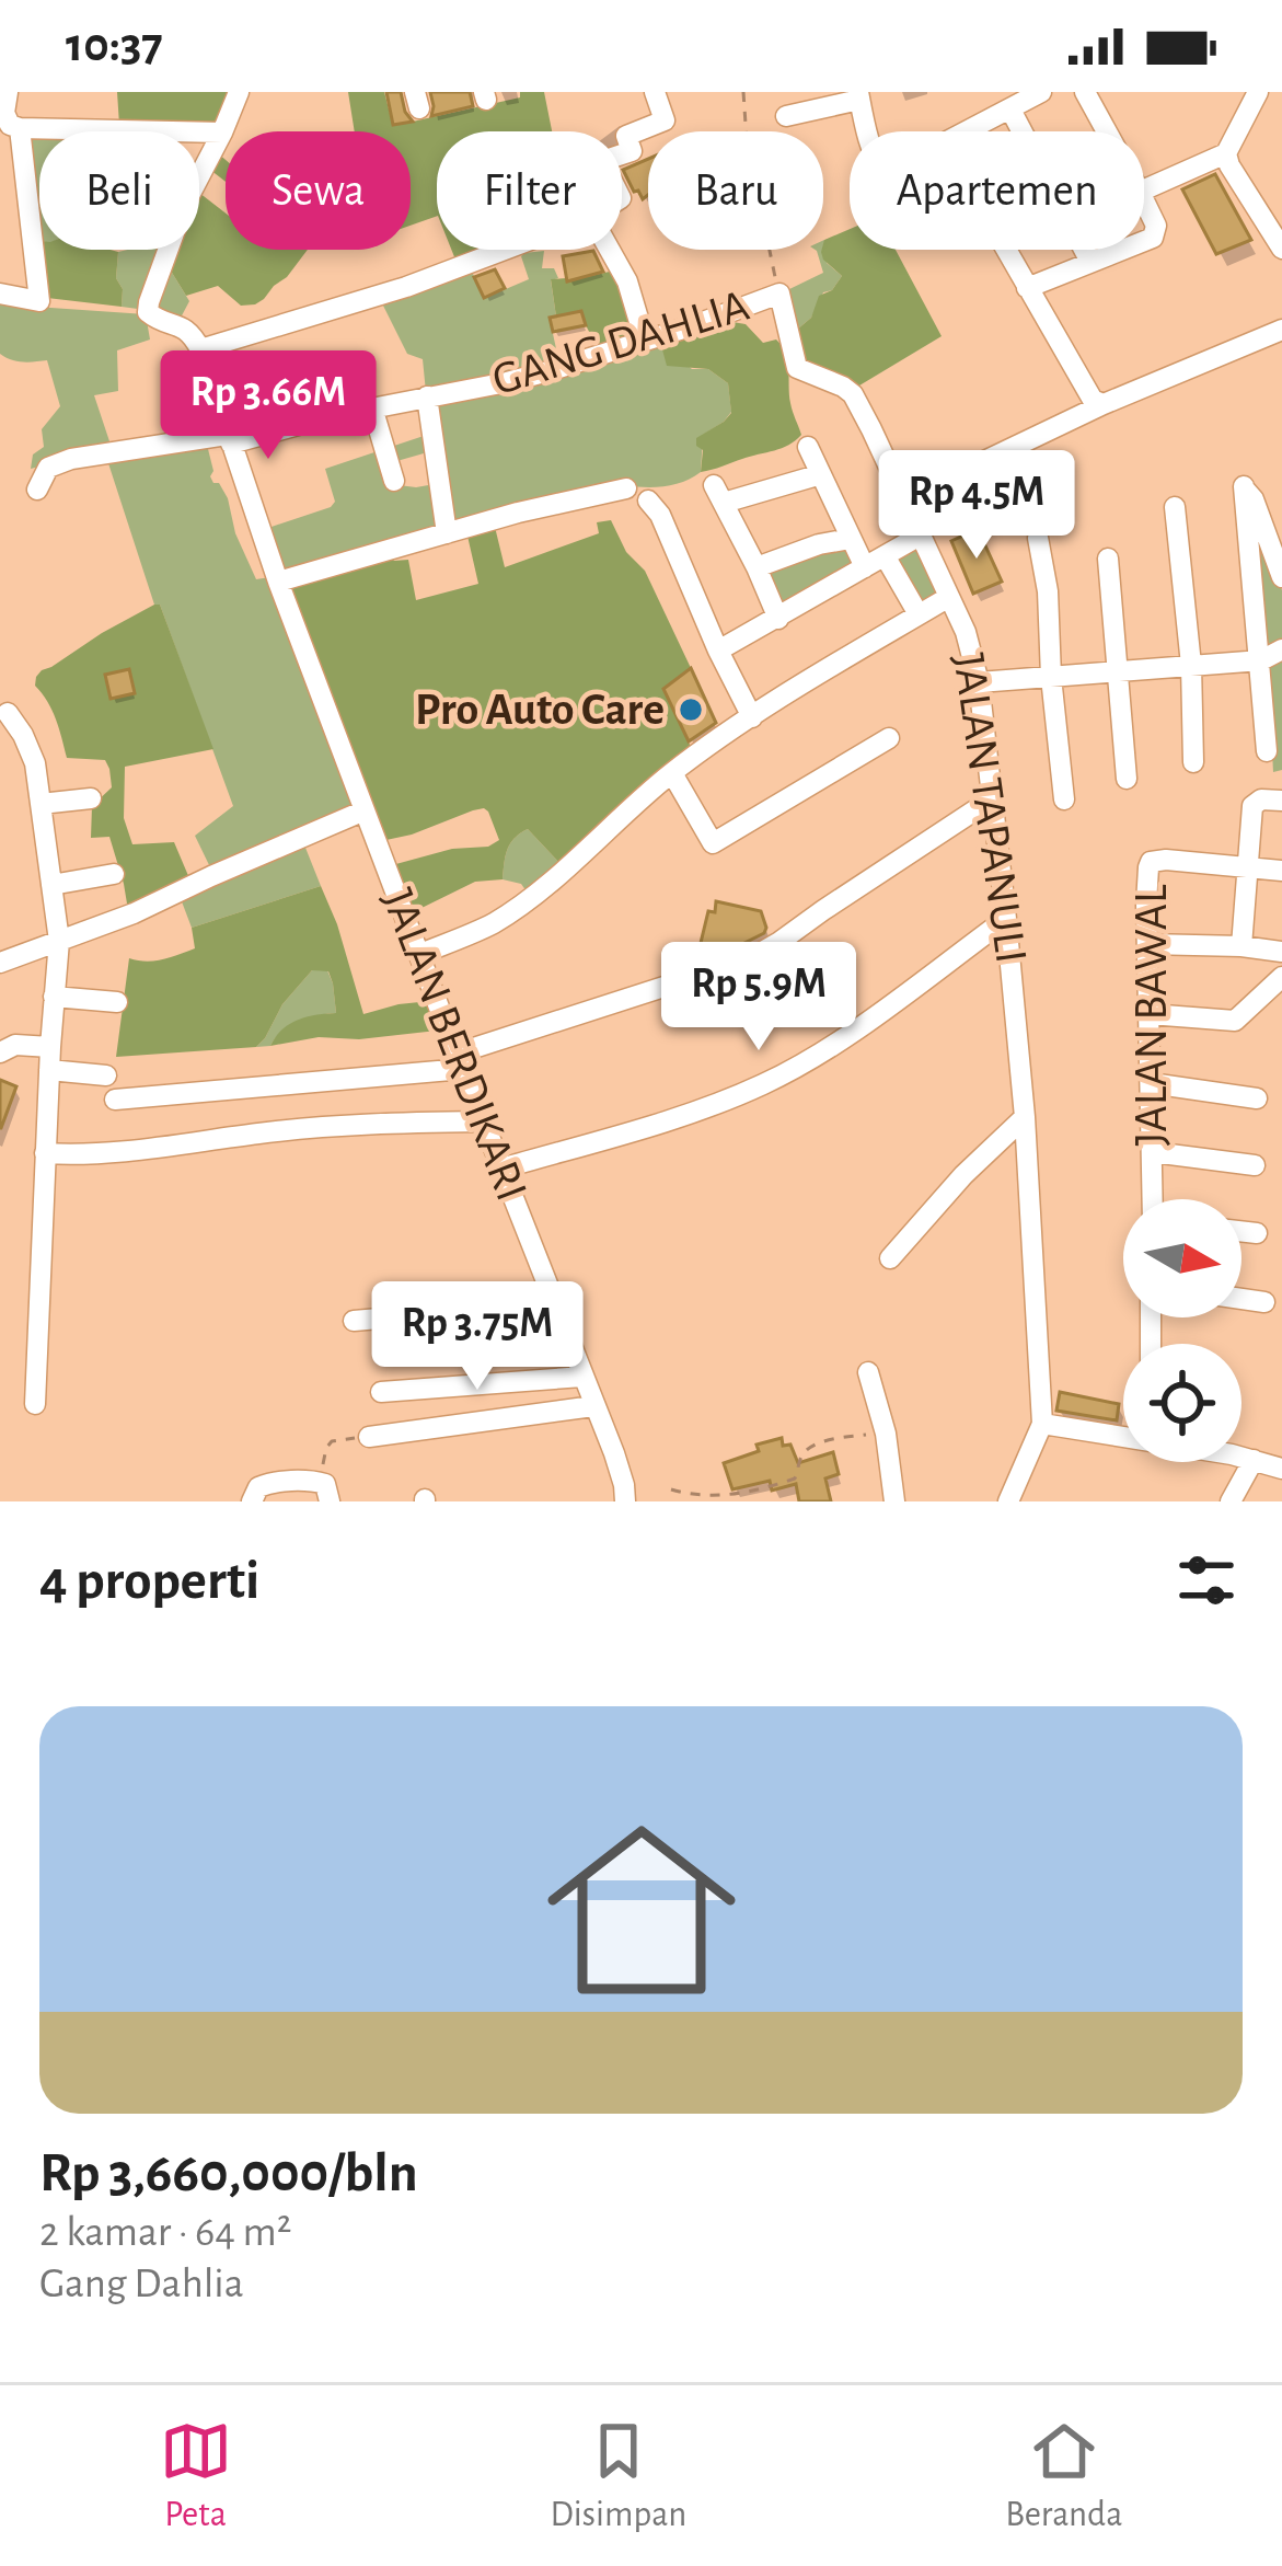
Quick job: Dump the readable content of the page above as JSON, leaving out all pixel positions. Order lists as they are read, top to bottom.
{
  "streets": {
    "street": [
      "GANG DAHLIA",
      "JALAN TAPANULI",
      "JALAN BAWAL",
      "JALAN BERDIKARI"
    ]
  },
  "crossings": [
    ["GANG DAHLIA", "JALAN BERDIKARI"],
    ["JALAN TAPANULI", "JALAN BERDIKARI"]
  ],
  "places": ["Pro Auto Care"],
  "north": "right",
  "page": {
    "status": "10:37",
    "chip": [
      "Beli",
      "Sewa",
      "Filter",
      "Baru",
      "Apartemen"
    ],
    "price": [
      "Rp 3.66M",
      "Rp 4.5M",
      "Rp 5.9M",
      "Rp 3.75M"
    ],
    "heading": "4 properti",
    "list": [
      {
        "name": "Rp 3,660,000/bln",
        "note": "2 kamar · 64 m² · Gang Dahlia"
      }
    ],
    "tabs": ["Peta", "Disimpan", "Beranda"]
  }
}
